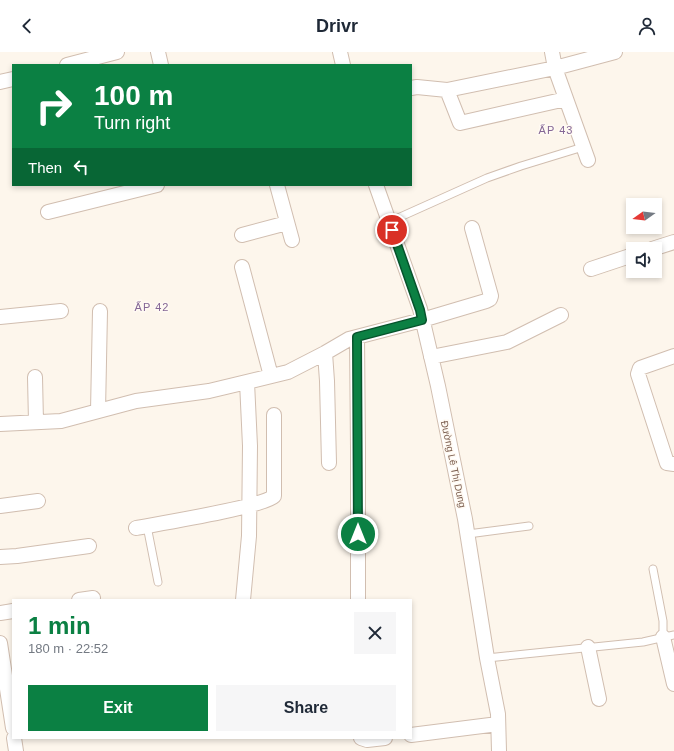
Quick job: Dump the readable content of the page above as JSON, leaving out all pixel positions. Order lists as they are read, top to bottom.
{
  "streets": {
    "street": ["Đường Lê Thị Dung"]
  },
  "districts": ["ẤP 43", "ẤP 42"],
  "north": "left",
  "page": {
    "header": "Drivr",
    "turn": ["100 m", "Turn right"],
    "then": "Then",
    "heading": ["1 min", "180 m · 22:52"],
    "buttons": ["Exit", "Share"]
  }
}
